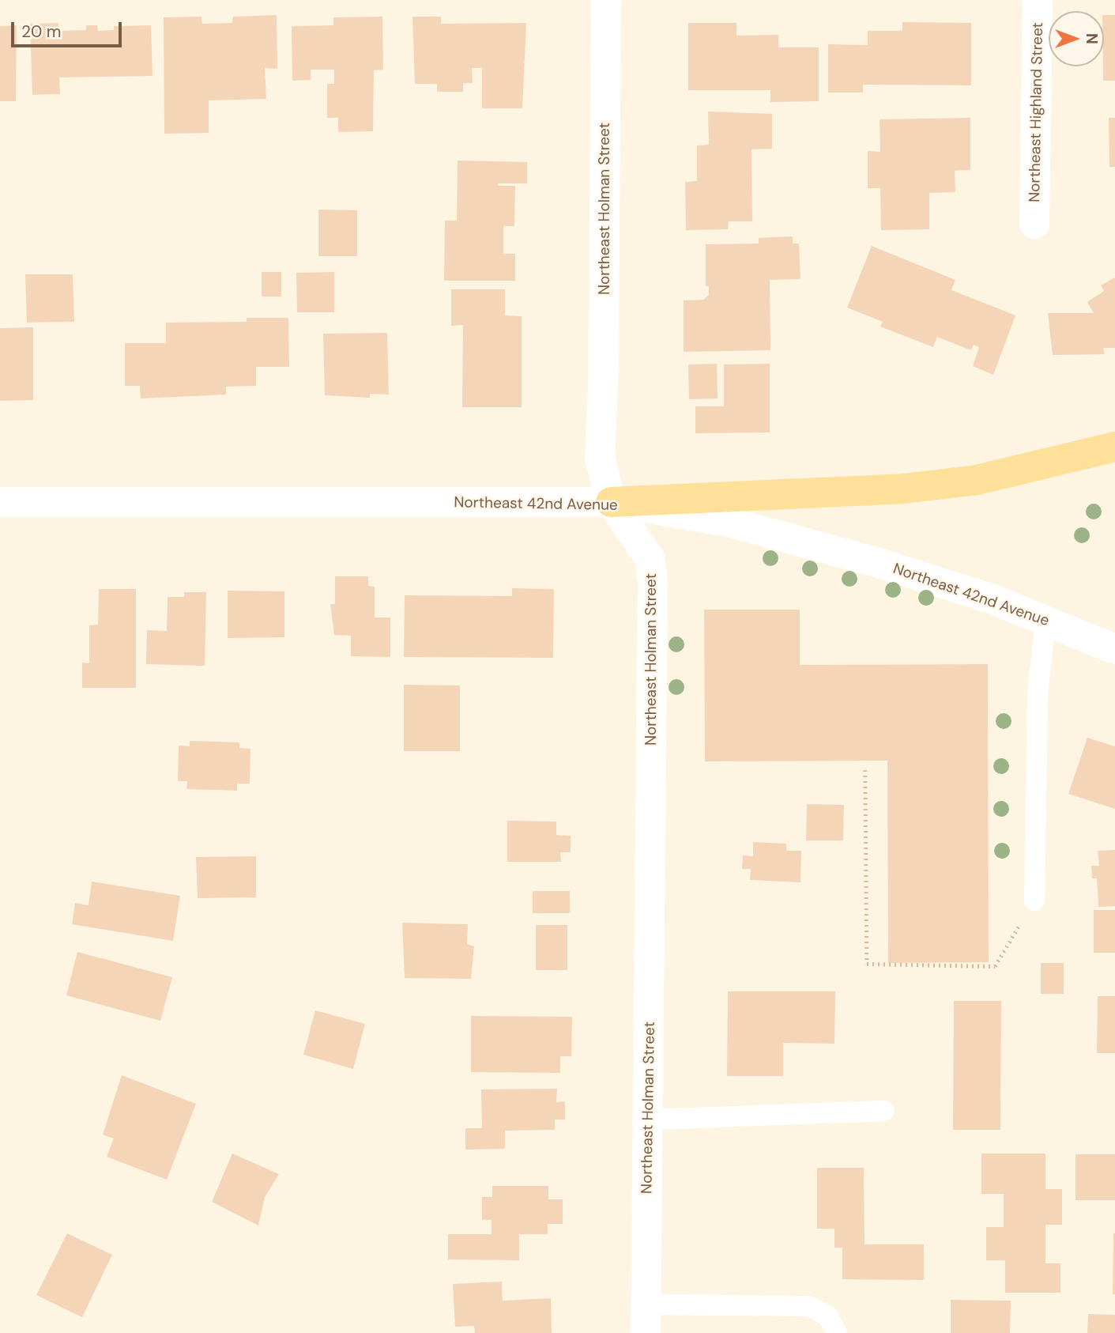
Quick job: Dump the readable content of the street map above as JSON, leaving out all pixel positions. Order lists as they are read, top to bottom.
{
  "streets": {
    "street": ["Northeast Highland Street", "Northeast Holman Street", "Northeast 42nd Avenue"]
  },
  "crossings": [
    ["Northeast Holman Street", "Northeast 42nd Avenue"]
  ],
  "scale_bar": "20 m",
  "north": "right"
}
